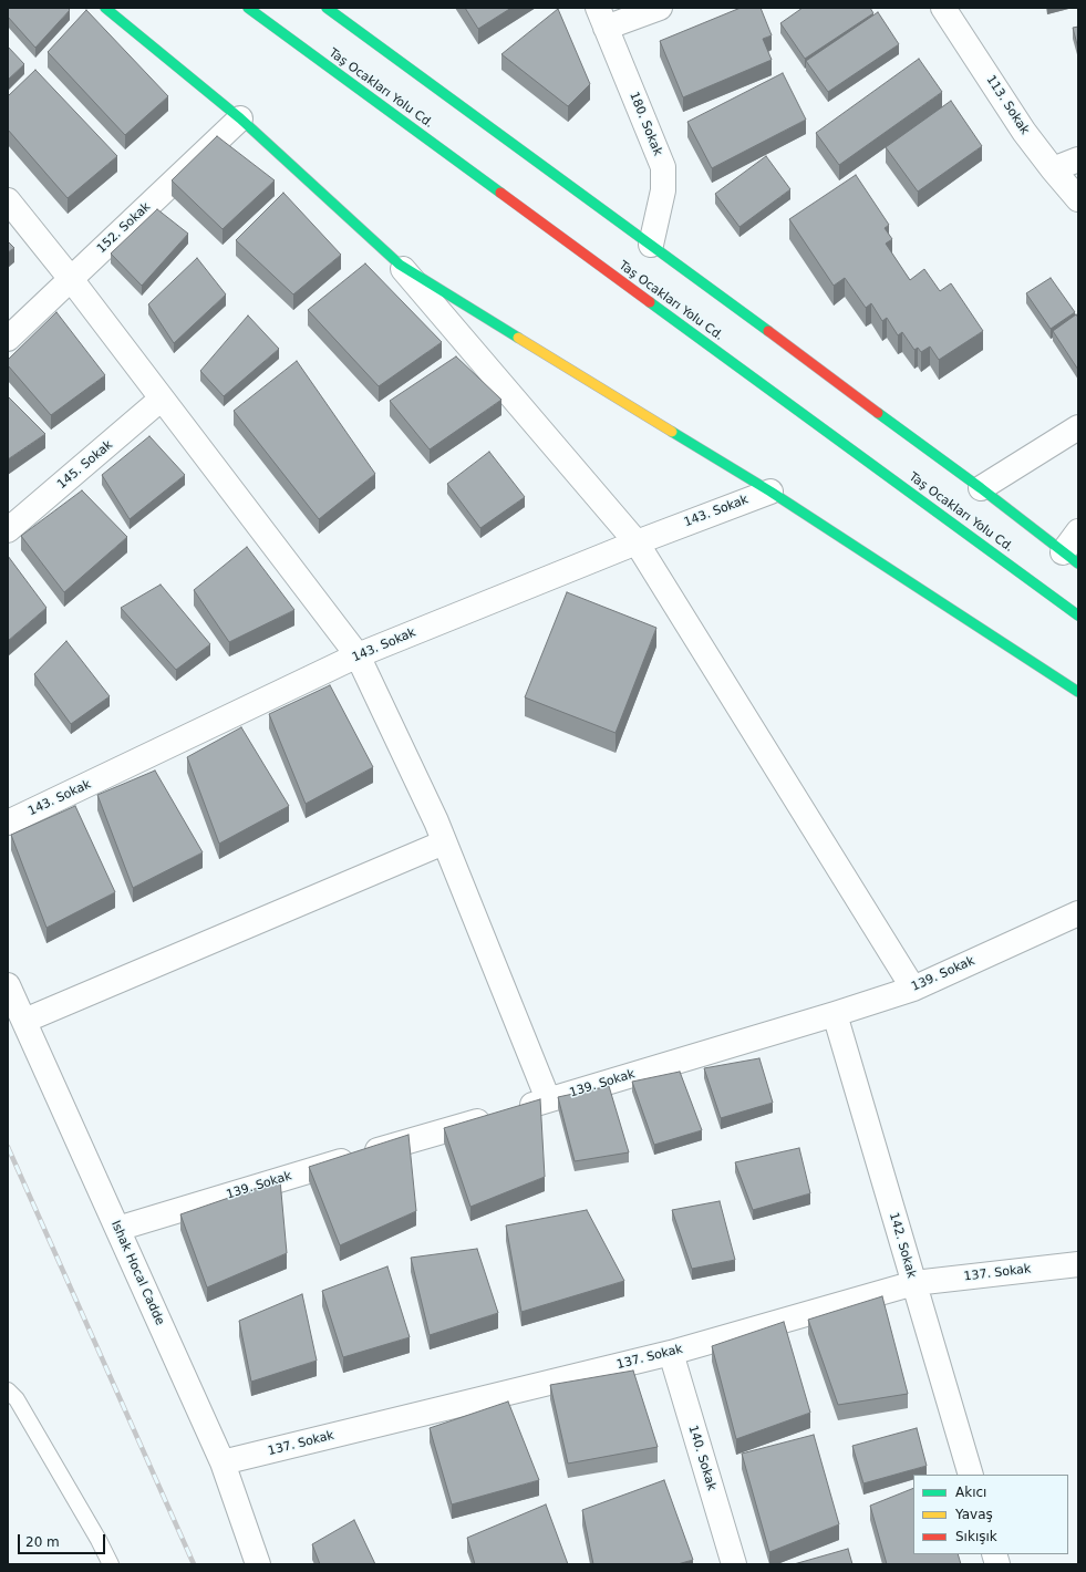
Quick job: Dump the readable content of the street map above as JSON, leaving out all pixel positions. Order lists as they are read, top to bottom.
{
  "streets": {
    "main road": ["Taş Ocakları Yolu Cd."],
    "street": [
      "113. Sokak",
      "180. Sokak",
      "152. Sokak",
      "145. Sokak",
      "143. Sokak",
      "139. Sokak",
      "142. Sokak",
      "Ishak Hocal Cadde",
      "137. Sokak",
      "140. Sokak"
    ]
  },
  "crossings": [
    ["139. Sokak", "142. Sokak"],
    ["139. Sokak", "Ishak Hocal Cadde"],
    ["142. Sokak", "137. Sokak"],
    ["Ishak Hocal Cadde", "137. Sokak"],
    ["137. Sokak", "140. Sokak"]
  ],
  "legend": ["Akıcı", "Yavaş", "Sıkışık"],
  "scale_bar": "20 m"
}
